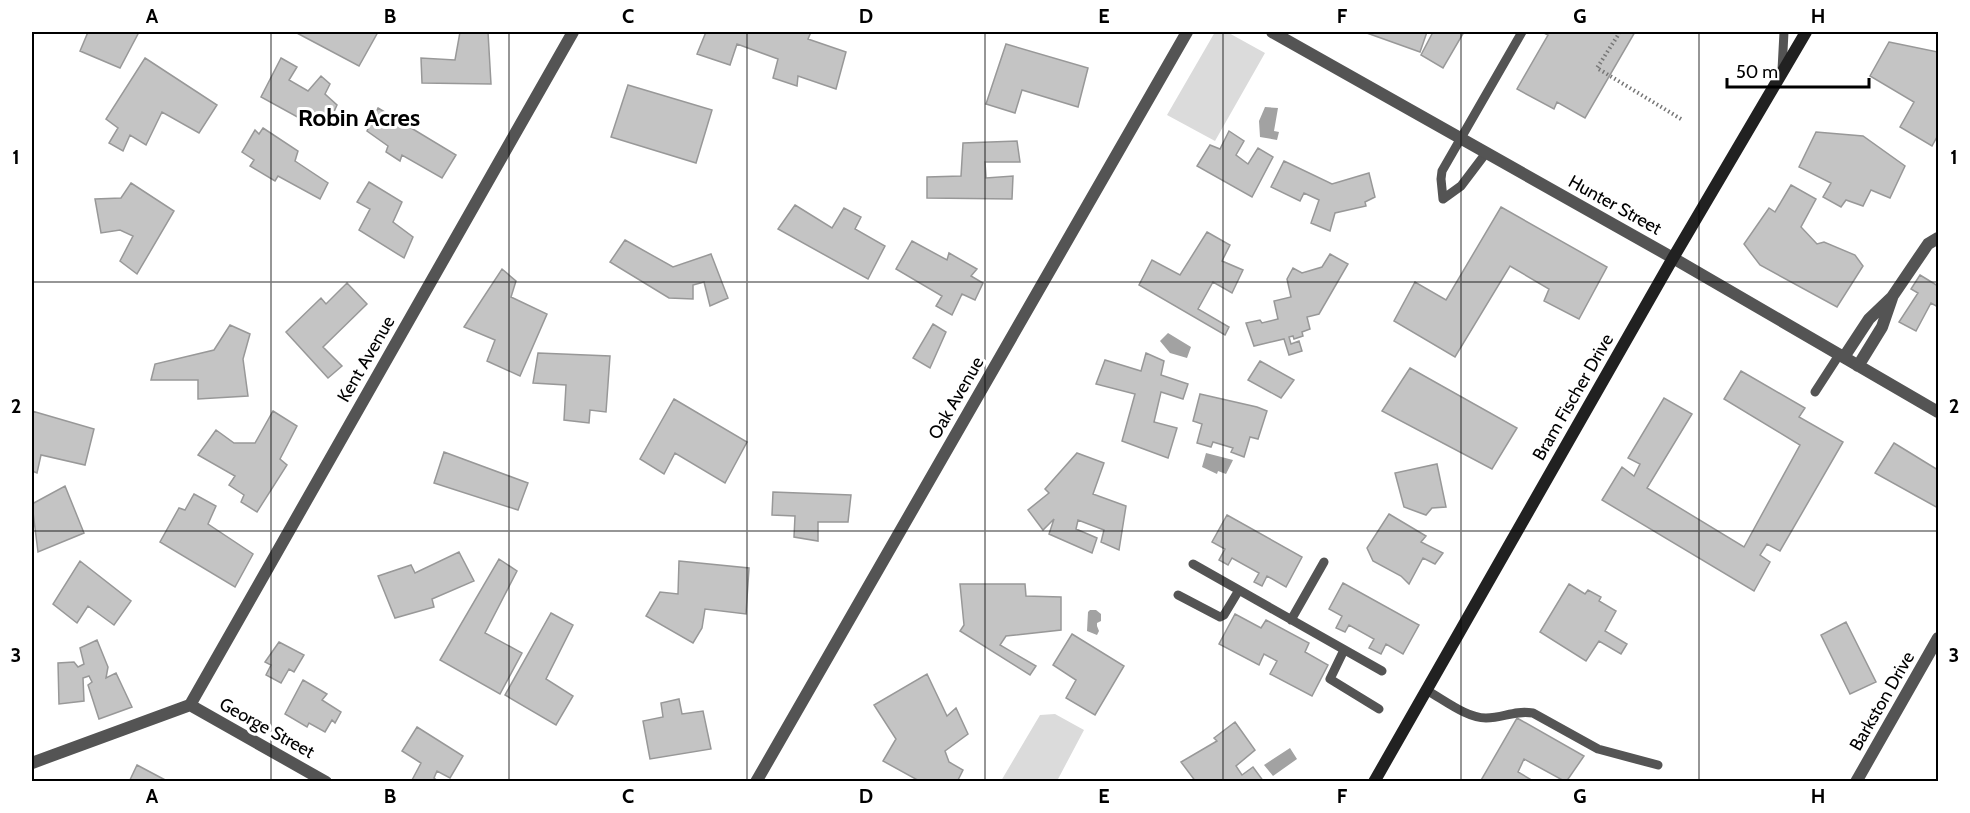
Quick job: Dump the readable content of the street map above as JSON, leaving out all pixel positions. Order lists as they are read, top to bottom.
{
  "streets": {
    "main road": ["Bram Fischer Drive"],
    "street": [
      "Hunter Street",
      "Kent Avenue",
      "Oak Avenue",
      "Barkston Drive",
      "George Street"
    ]
  },
  "crossings": [
    ["Hunter Street", "Bram Fischer Drive"],
    ["Kent Avenue", "George Street"]
  ],
  "districts": ["Robin Acres"],
  "scale_bar": "50 m",
  "grid": {
    "columns": [
      "A",
      "B",
      "C",
      "D",
      "E",
      "F",
      "G",
      "H"
    ],
    "rows": ["1", "2", "3"]
  }
}
